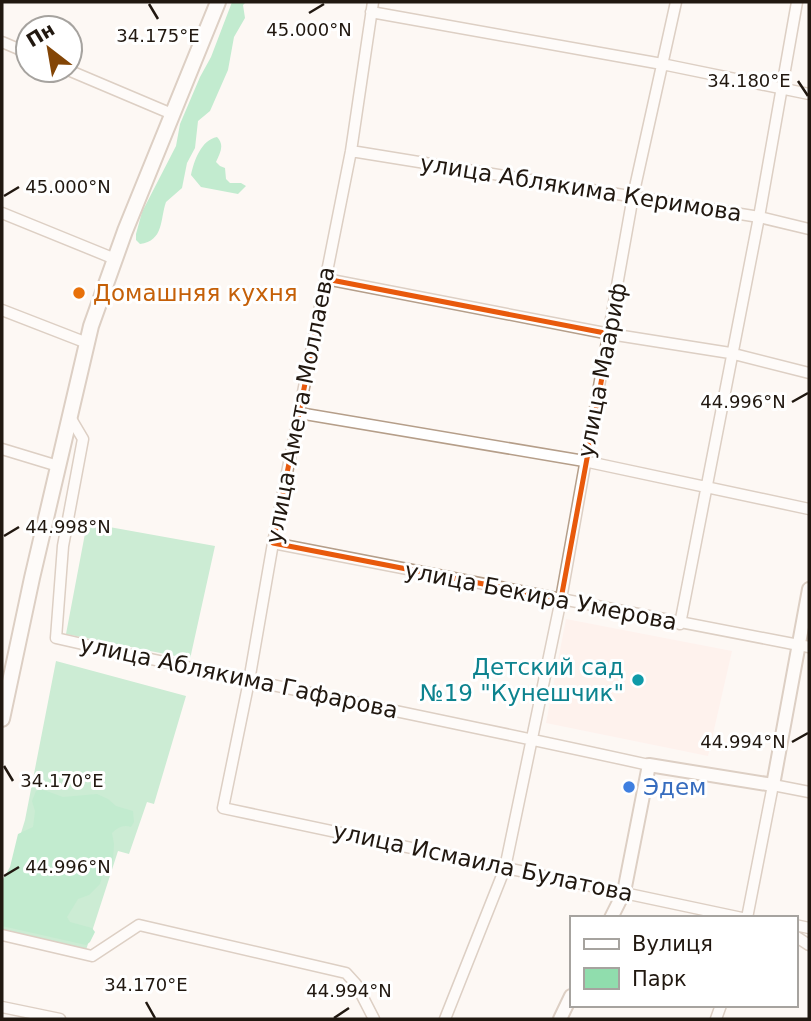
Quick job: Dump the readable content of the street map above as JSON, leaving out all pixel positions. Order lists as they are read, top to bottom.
{
  "streets": {
    "street": [
      "улица Аблякима Керимова",
      "улица Маариф",
      "улица Амета Моллаева",
      "улица Бекира Умерова",
      "улица Аблякима Гафарова",
      "улица Исмаила Булатова"
    ]
  },
  "crossings": [
    ["улица Аблякима Керимова", "улица Маариф"],
    ["улица Аблякима Керимова", "улица Амета Моллаева"],
    ["улица Маариф", "улица Бекира Умерова"],
    ["улица Маариф", "улица Аблякима Гафарова"],
    ["улица Маариф", "улица Исмаила Булатова"],
    ["улица Амета Моллаева", "улица Бекира Умерова"],
    ["улица Амета Моллаева", "улица Аблякима Гафарова"],
    ["улица Амета Моллаева", "улица Исмаила Булатова"]
  ],
  "places": ["Домашняя кухня", "Детский сад №19 \"Кунешчик\"", "Эдем"],
  "legend": ["Вулиця", "Парк"],
  "north": "top left",
  "coordinates": [
    "45.000°N",
    "34.175°E",
    "34.180°E",
    "44.996°N",
    "44.998°N",
    "44.994°N",
    "34.170°E"
  ]
}
